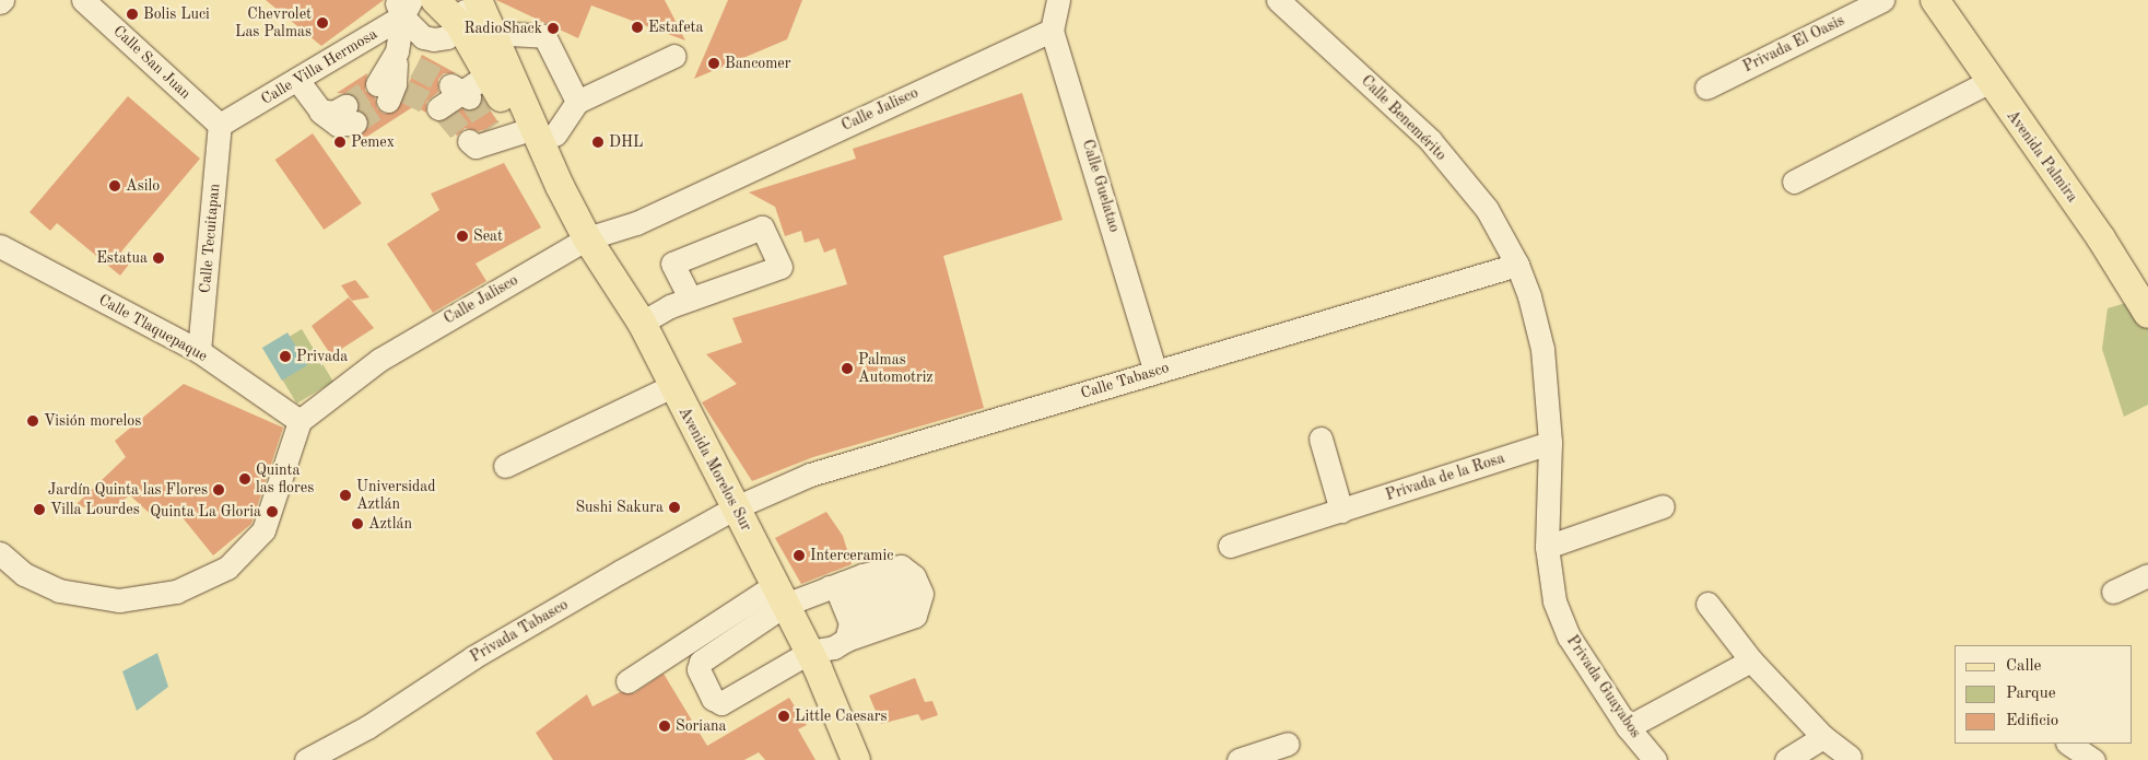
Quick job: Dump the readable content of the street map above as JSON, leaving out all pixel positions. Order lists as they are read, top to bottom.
{
  "streets": {
    "main road": ["Avenida Palmira", "Avenida Morelos Sur"],
    "street": [
      "Privada El Oasis",
      "Calle San Juan",
      "Calle Villa Hermosa",
      "Calle Jalisco",
      "Calle Benemérito",
      "Calle Guelatao",
      "Calle Tecuitapan",
      "Calle Tlaquepaque",
      "Calle Tabasco",
      "Privada de la Rosa",
      "Privada Tabasco",
      "Privada Guayabos"
    ]
  },
  "crossings": [
    ["Calle San Juan", "Calle Villa Hermosa"],
    ["Calle San Juan", "Calle Tecuitapan"],
    ["Calle Villa Hermosa", "Calle Tecuitapan"],
    ["Calle Jalisco", "Calle Guelatao"],
    ["Calle Jalisco", "Calle Tlaquepaque"],
    ["Calle Jalisco", "Avenida Morelos Sur"],
    ["Calle Benemérito", "Calle Tabasco"],
    ["Calle Benemérito", "Privada de la Rosa"],
    ["Calle Benemérito", "Privada Guayabos"],
    ["Calle Guelatao", "Calle Tabasco"],
    ["Calle Tecuitapan", "Calle Tlaquepaque"],
    ["Calle Tabasco", "Avenida Morelos Sur"],
    ["Calle Tabasco", "Privada Tabasco"],
    ["Avenida Morelos Sur", "Privada Tabasco"],
    ["Privada de la Rosa", "Privada Guayabos"]
  ],
  "places": [
    "Bolis Luci",
    "Chevrolet Las Palmas",
    "Estafeta",
    "RadioShack",
    "Bancomer",
    "Pemex",
    "DHL",
    "Asilo",
    "Seat",
    "Estatua",
    "Privada",
    "Palmas Automotriz",
    "Visión morelos",
    "Quinta las flores",
    "Jardín Quinta las Flores",
    "Universidad Aztlán",
    "Sushi Sakura",
    "Villa Lourdes",
    "Quinta La Gloria",
    "Aztlán",
    "Interceramic",
    "Little Caesars",
    "Soriana"
  ],
  "legend": ["Calle", "Parque", "Edificio"]
}
